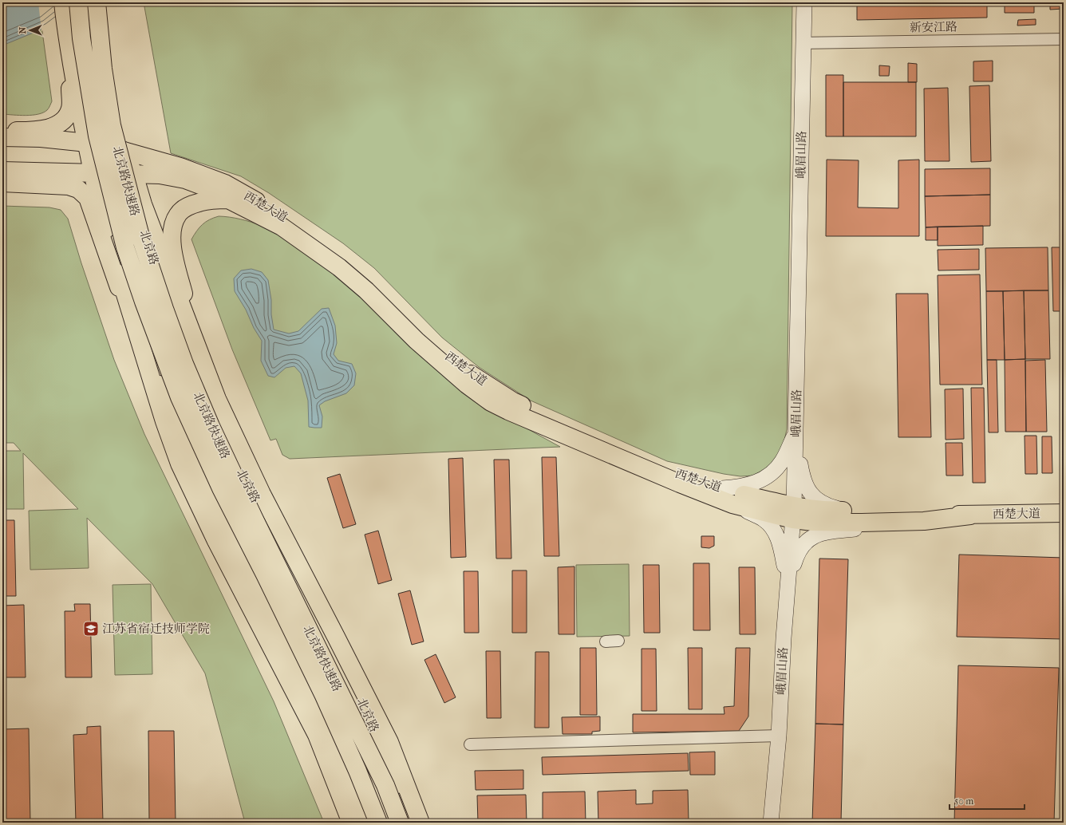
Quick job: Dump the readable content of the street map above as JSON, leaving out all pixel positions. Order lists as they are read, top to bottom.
{
  "streets": {
    "main road": ["北京路快速路", "西楚大道", "北京路"],
    "street": ["新安江路", "峨眉山路"]
  },
  "crossings": [
    ["新安江路", "峨眉山路"],
    ["峨眉山路", "西楚大道"],
    ["西楚大道", "北京路"]
  ],
  "places": {
    "school or university": ["江苏省宿迁技师学院"]
  },
  "scale_bar": "50 m",
  "north": "left"
}
